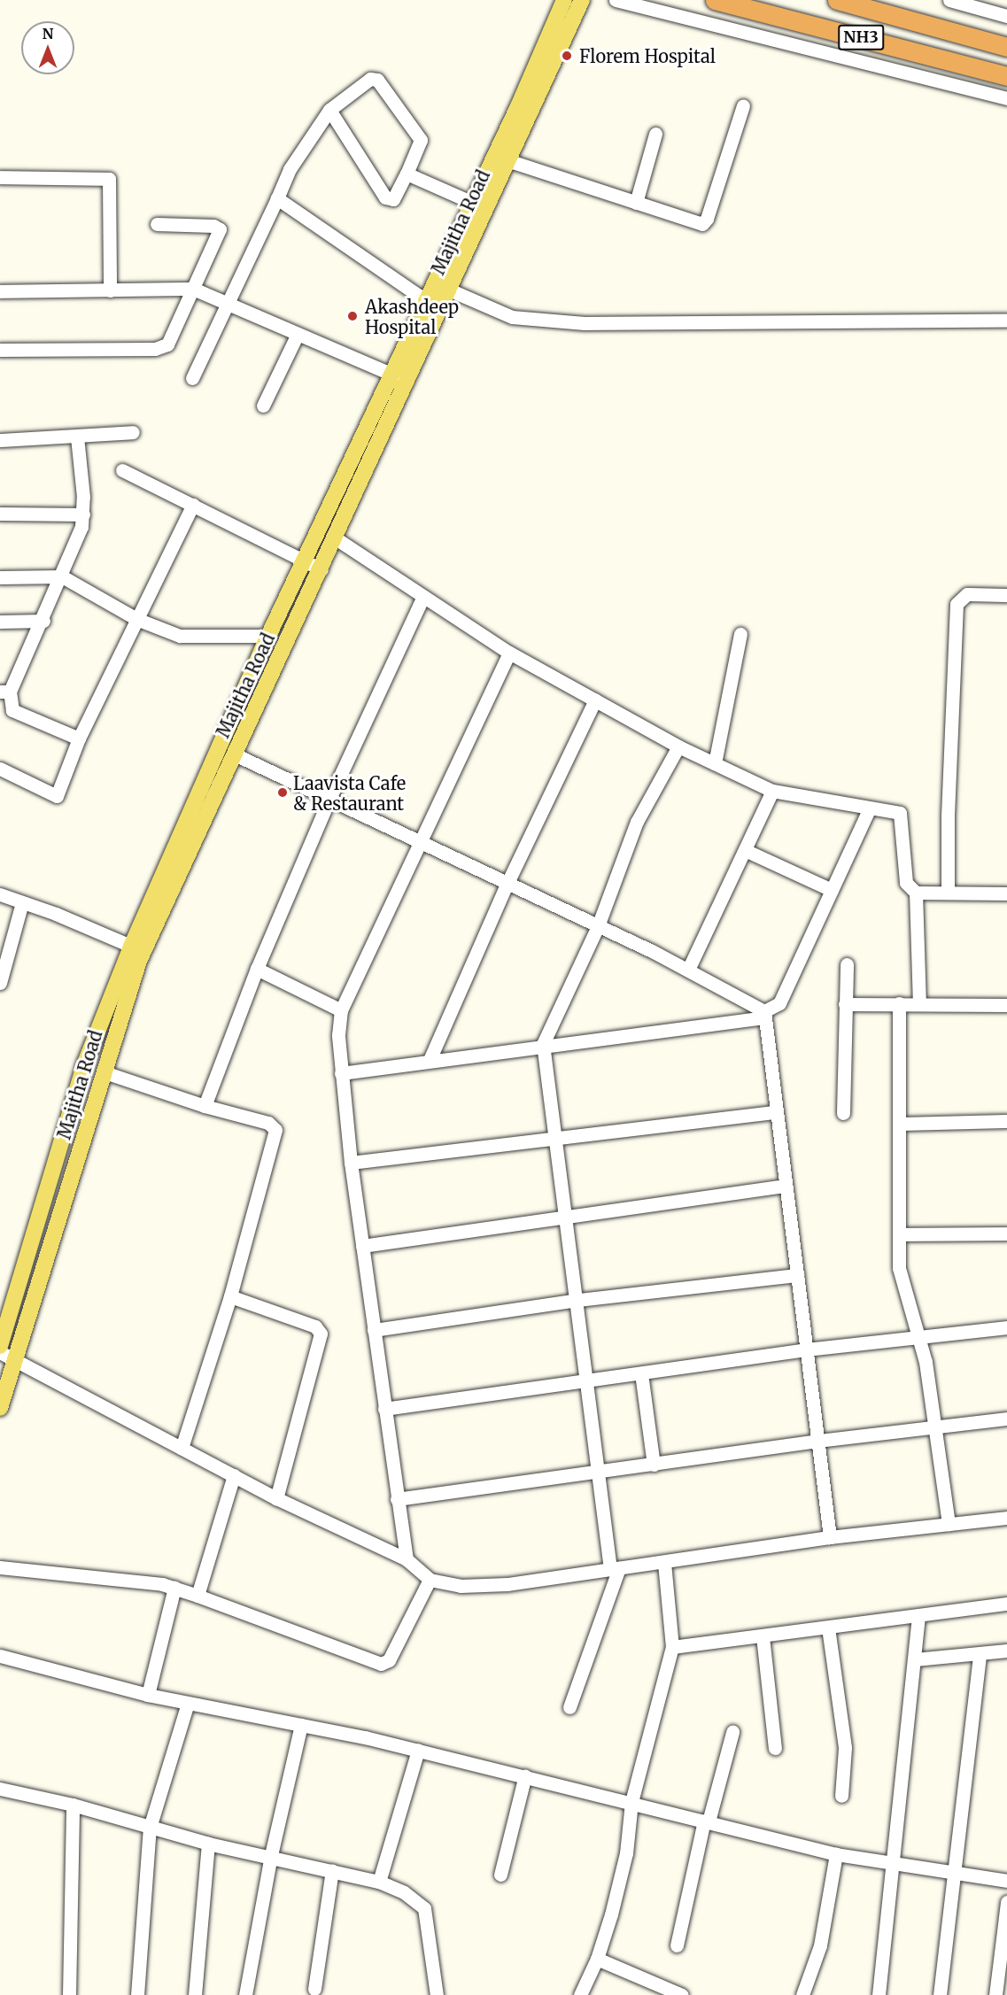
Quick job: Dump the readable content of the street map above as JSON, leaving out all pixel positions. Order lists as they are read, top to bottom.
{
  "streets": {
    "highway": ["NH3"],
    "main road": ["Majitha Road"]
  },
  "places": ["Florem Hospital", "Akashdeep Hospital", "Laavista Cafe & Restaurant"],
  "north": "top"
}
